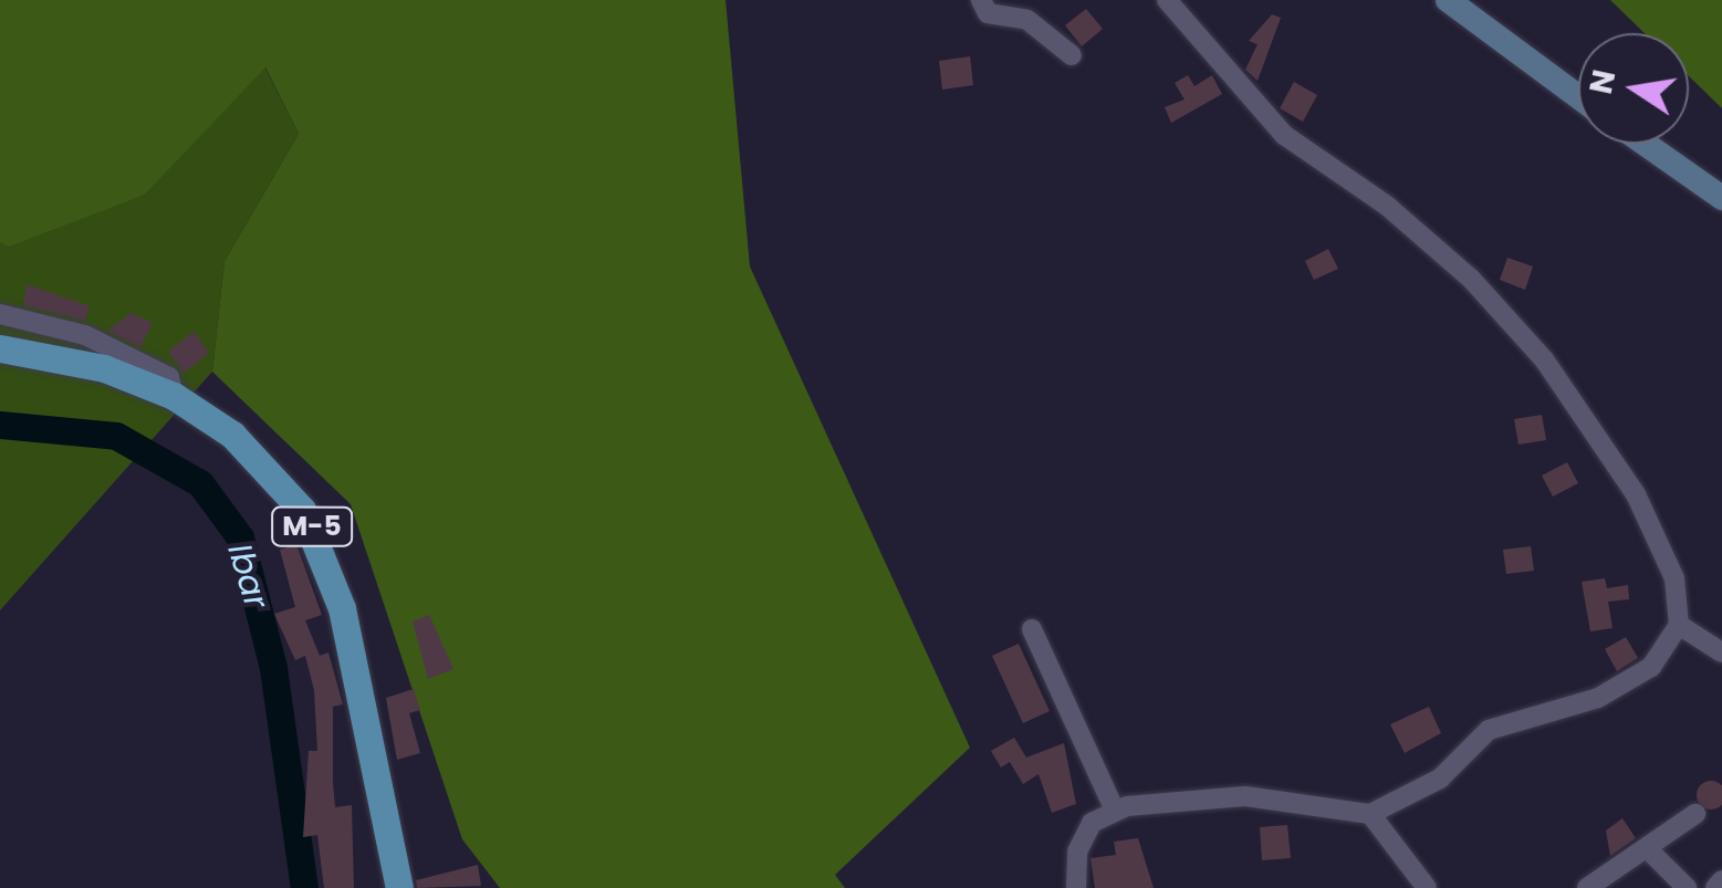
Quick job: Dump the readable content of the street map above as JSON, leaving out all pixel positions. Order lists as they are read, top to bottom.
{
  "streets": {
    "main road": ["M-5"]
  },
  "water": ["Ibar"],
  "north": "left"
}
